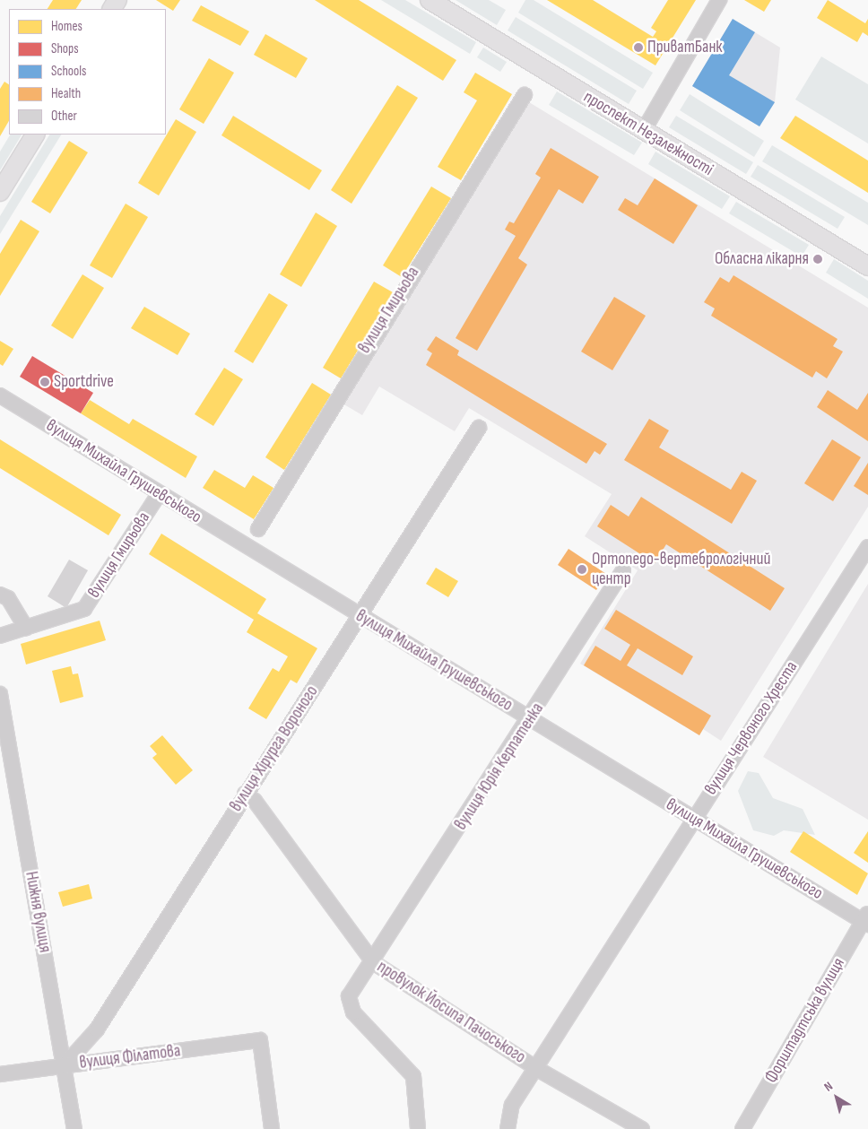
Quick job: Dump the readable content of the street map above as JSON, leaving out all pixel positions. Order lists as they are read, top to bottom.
{
  "streets": {
    "main road": ["проспект Незалежності"],
    "street": [
      "вулиця Гмирьова",
      "вулиця Михайла Грушевського",
      "вулиця Червоного Хреста",
      "вулиця Хірурга Вороного",
      "вулиця Юрія Керпатенка",
      "Нижня вулиця",
      "провулок Йосипа Пачоського",
      "Форштадтська вулиця",
      "вулиця Філатова"
    ]
  },
  "crossings": [
    ["вулиця Гмирьова", "вулиця Михайла Грушевського"],
    ["вулиця Михайла Грушевського", "вулиця Червоного Хреста"],
    ["вулиця Михайла Грушевського", "вулиця Хірурга Вороного"],
    ["вулиця Михайла Грушевського", "вулиця Юрія Керпатенка"],
    ["вулиця Михайла Грушевського", "Форштадтська вулиця"],
    ["вулиця Червоного Хреста", "провулок Йосипа Пачоського"],
    ["вулиця Хірурга Вороного", "Нижня вулиця"],
    ["вулиця Хірурга Вороного", "провулок Йосипа Пачоського"],
    ["вулиця Хірурга Вороного", "вулиця Філатова"],
    ["вулиця Юрія Керпатенка", "провулок Йосипа Пачоського"],
    ["Нижня вулиця", "вулиця Філатова"]
  ],
  "places": [
    "ПриватБанк",
    "Обласна лікарня",
    "Sportdrive",
    "Ортопедо-вертебрологічний центр"
  ],
  "legend": [
    "Homes",
    "Shops",
    "Schools",
    "Health",
    "Other"
  ],
  "north": "top left"
}
